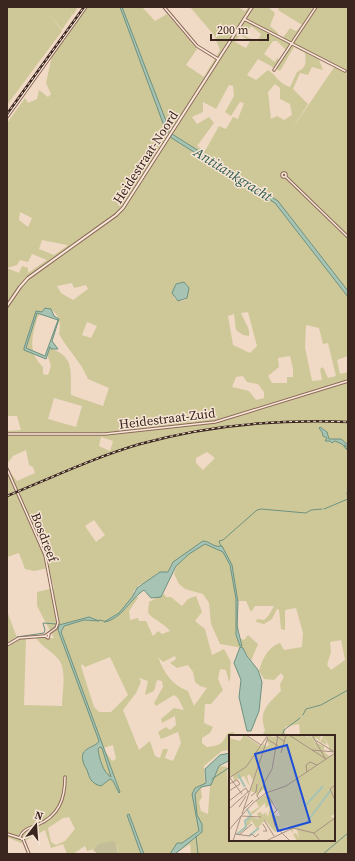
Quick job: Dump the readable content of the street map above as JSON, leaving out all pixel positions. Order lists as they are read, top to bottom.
{
  "streets": {
    "street": ["Heidestraat-Noord", "Heidestraat-Zuid", "Bosdreef"]
  },
  "water": ["Antitankgracht"],
  "scale_bar": "200 m",
  "north": "top"
}
